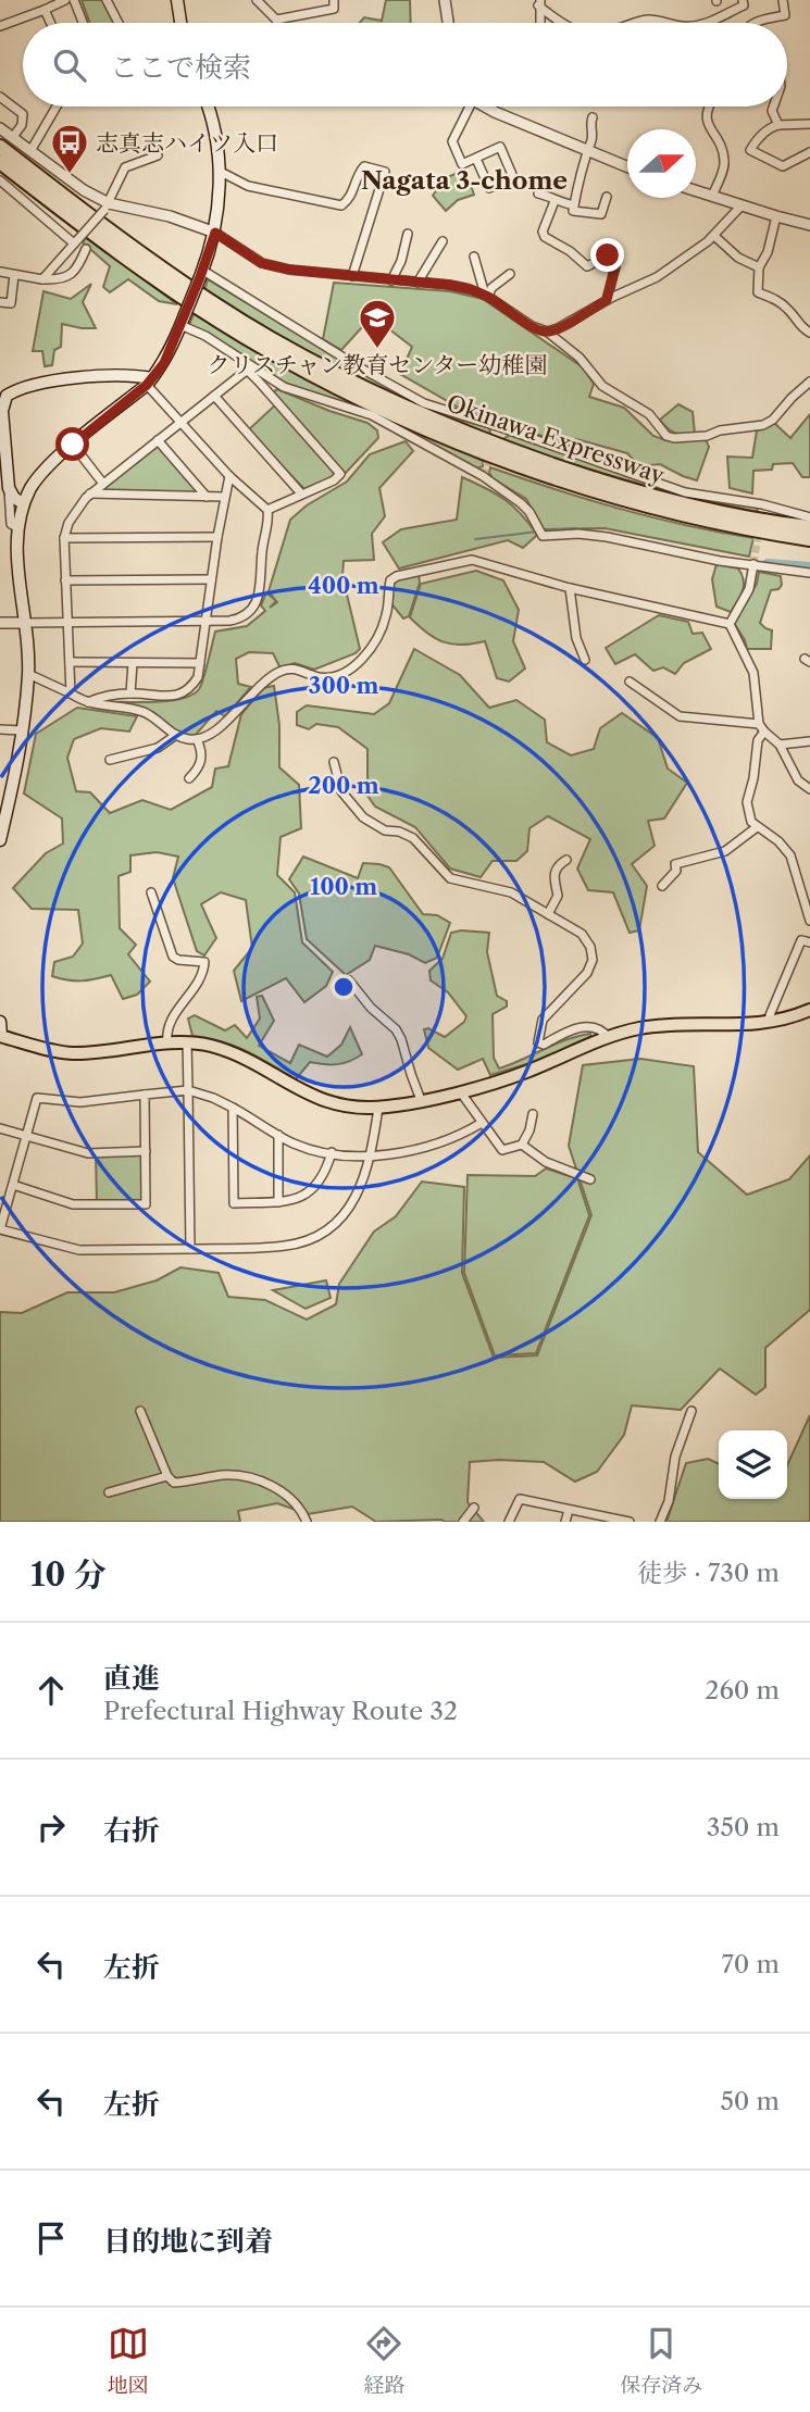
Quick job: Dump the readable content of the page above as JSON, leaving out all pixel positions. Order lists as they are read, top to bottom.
{
  "streets": {
    "highway": ["Okinawa Expressway"]
  },
  "districts": ["Nagata 3-chome"],
  "places": {
    "bus stop": ["志真志ハイツ入口"],
    "school or university": ["クリスチャン教育センター幼稚園"]
  },
  "north": "right",
  "page": {
    "search": "ここで検索",
    "heading": ["10 分", "徒歩 · 730 m"],
    "list": [
      ["直進", "Prefectural Highway Route 32", "260 m"],
      ["右折", "350 m"],
      ["左折", "70 m"],
      ["左折", "50 m"],
      "目的地に到着"
    ],
    "nav": ["地図", "経路", "保存済み"]
  },
  "rings": [
    "400 m",
    "300 m",
    "200 m",
    "100 m"
  ]
}
